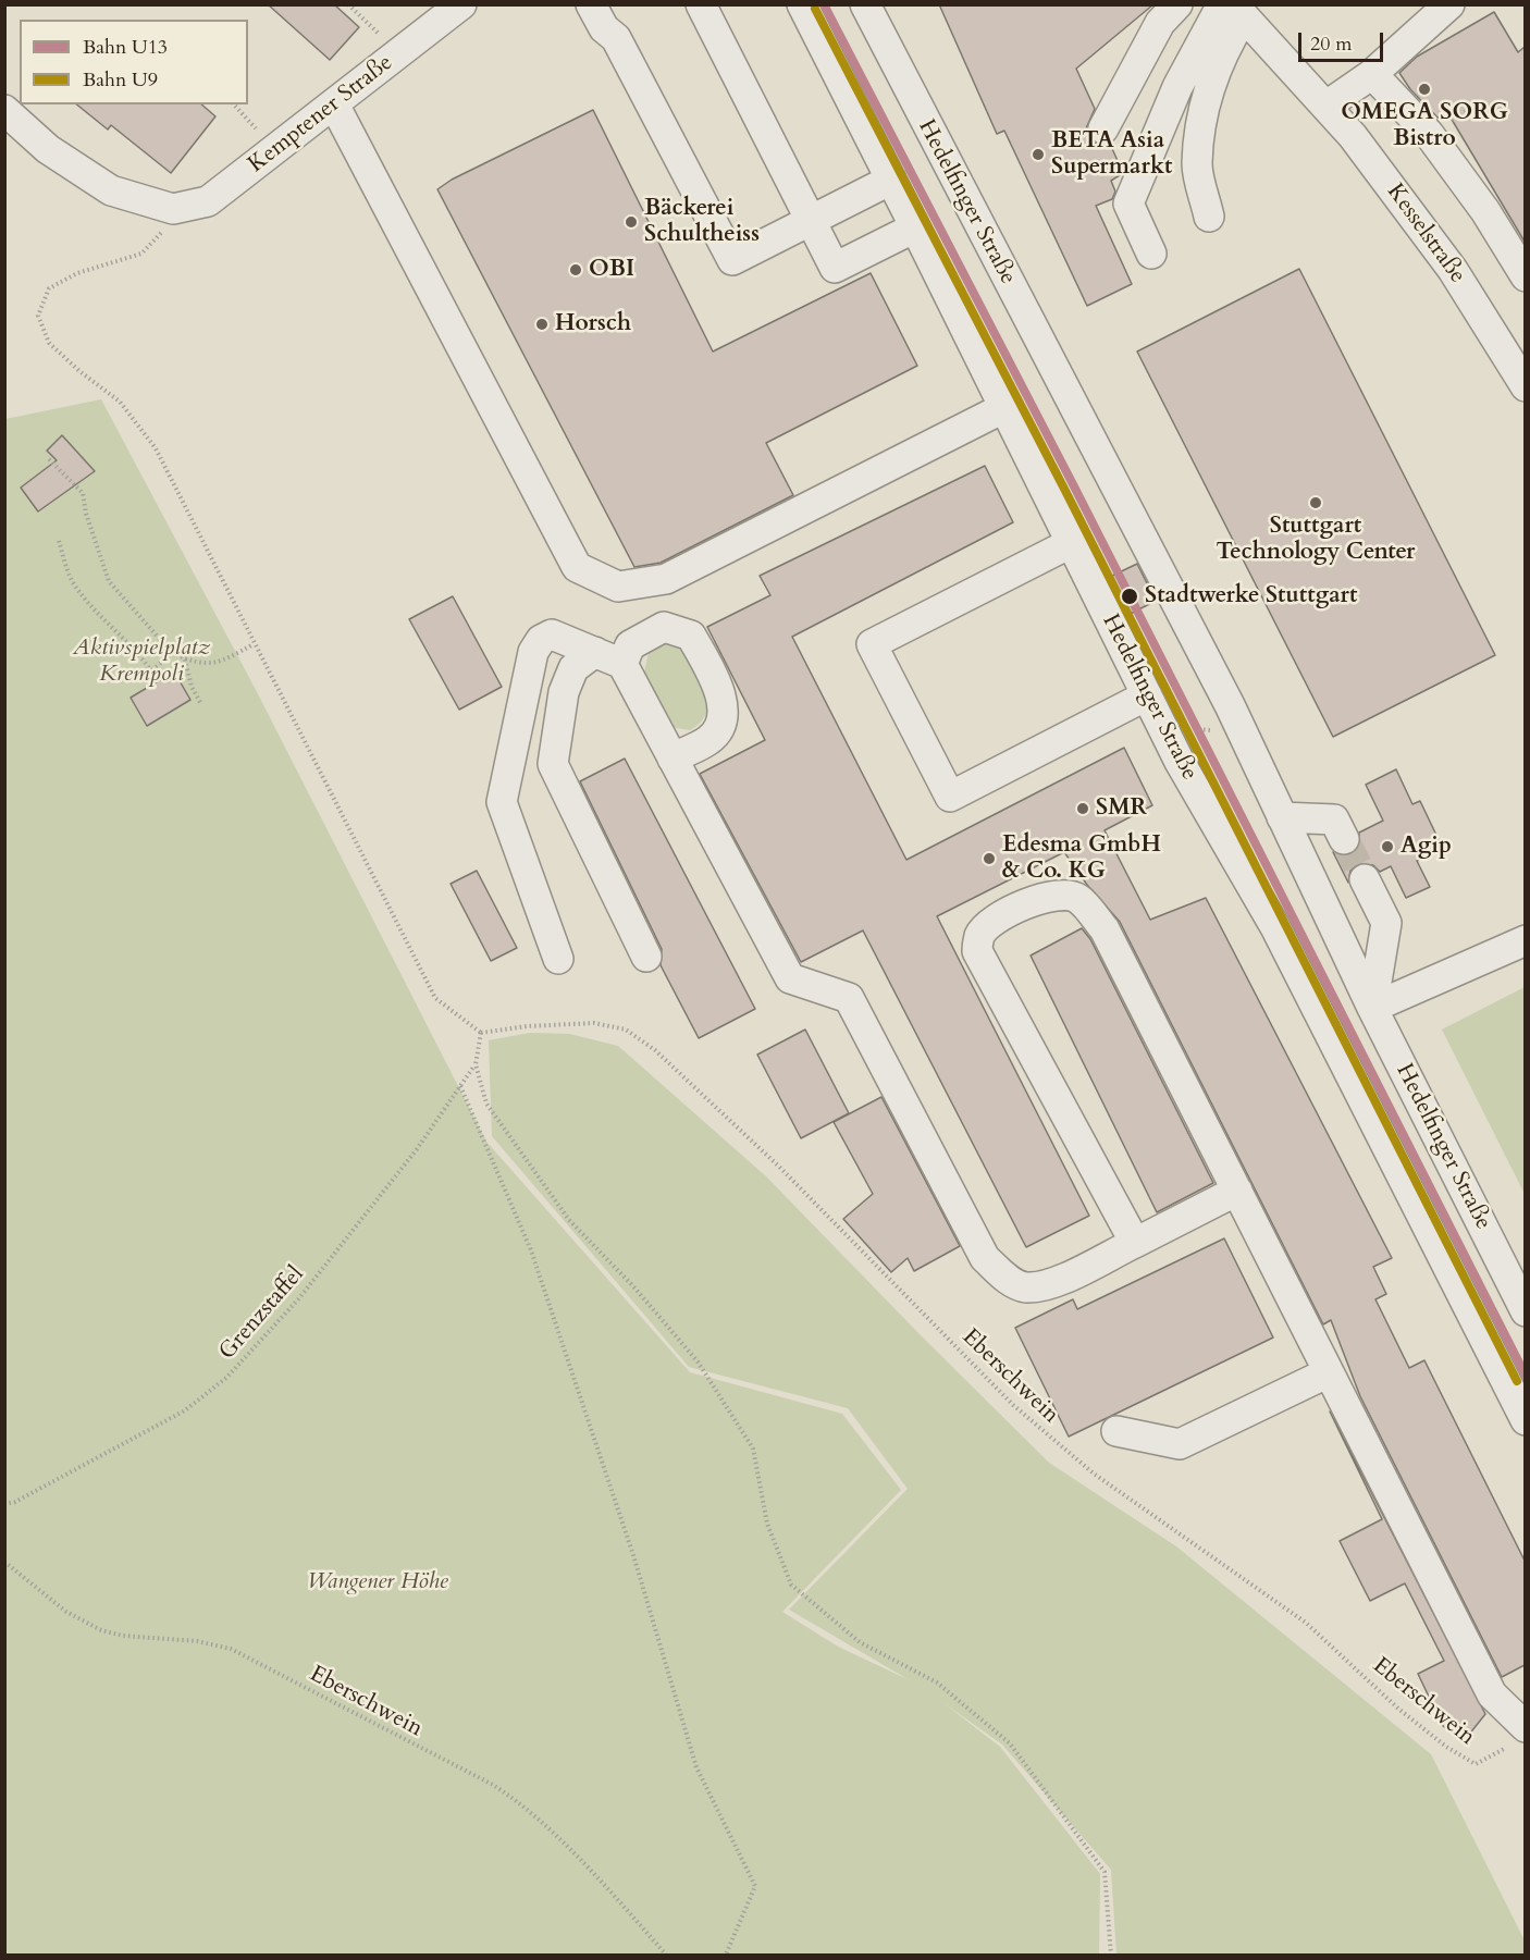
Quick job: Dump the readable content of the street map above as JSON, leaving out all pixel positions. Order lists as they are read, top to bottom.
{
  "streets": {
    "street": ["Kemptener Straße", "Hedelfinger Straße", "Kesselstraße"],
    "path": ["Grenzstaffel", "Eberschwein"]
  },
  "parks": ["Aktivspielplatz Krempoli", "Wangener Höhe"],
  "places": [
    "OMEGA SORG Bistro",
    "BETA Asia Supermarkt",
    "Bäckerei Schultheiss",
    "OBI",
    "Horsch",
    "Stuttgart Technology Center",
    "Stadtwerke Stuttgart",
    "SMR",
    "Agip",
    "Edesma GmbH & Co. KG"
  ],
  "lines": ["rail line U13", "rail line U9"],
  "legend": ["Bahn U13", "Bahn U9"],
  "scale_bar": "20 m"
}
